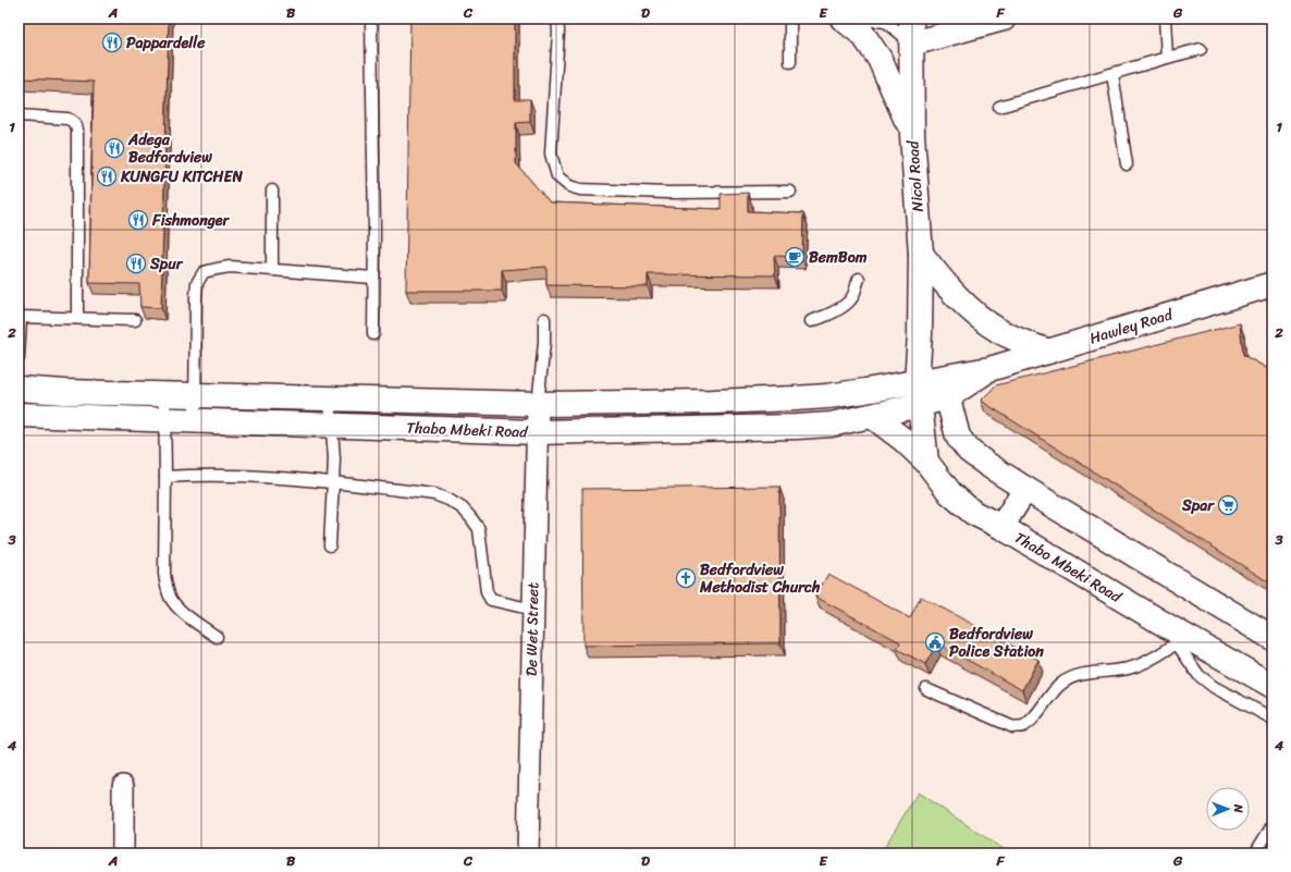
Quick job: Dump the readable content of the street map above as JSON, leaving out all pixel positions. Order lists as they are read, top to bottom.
{
  "streets": {
    "main road": ["Nicol Road", "Hawley Road", "Thabo Mbeki Road"],
    "street": ["De Wet Street"]
  },
  "crossings": [
    ["Nicol Road", "Hawley Road"],
    ["Nicol Road", "Thabo Mbeki Road"],
    ["Hawley Road", "Thabo Mbeki Road"],
    ["Thabo Mbeki Road", "De Wet Street"]
  ],
  "places": {
    "restaurant": [
      "Pappardelle",
      "Adega Bedfordview",
      "KUNGFU KITCHEN",
      "Fishmonger",
      "Spur"
    ],
    "cafe": ["BemBom"],
    "supermarket": ["Spar"],
    "church": ["Bedfordview Methodist Church"],
    "public building": ["Bedfordview Police Station"]
  },
  "north": "right",
  "grid": {
    "columns": [
      "A",
      "B",
      "C",
      "D",
      "E",
      "F",
      "G"
    ],
    "rows": [
      "1",
      "2",
      "3",
      "4"
    ]
  }
}
